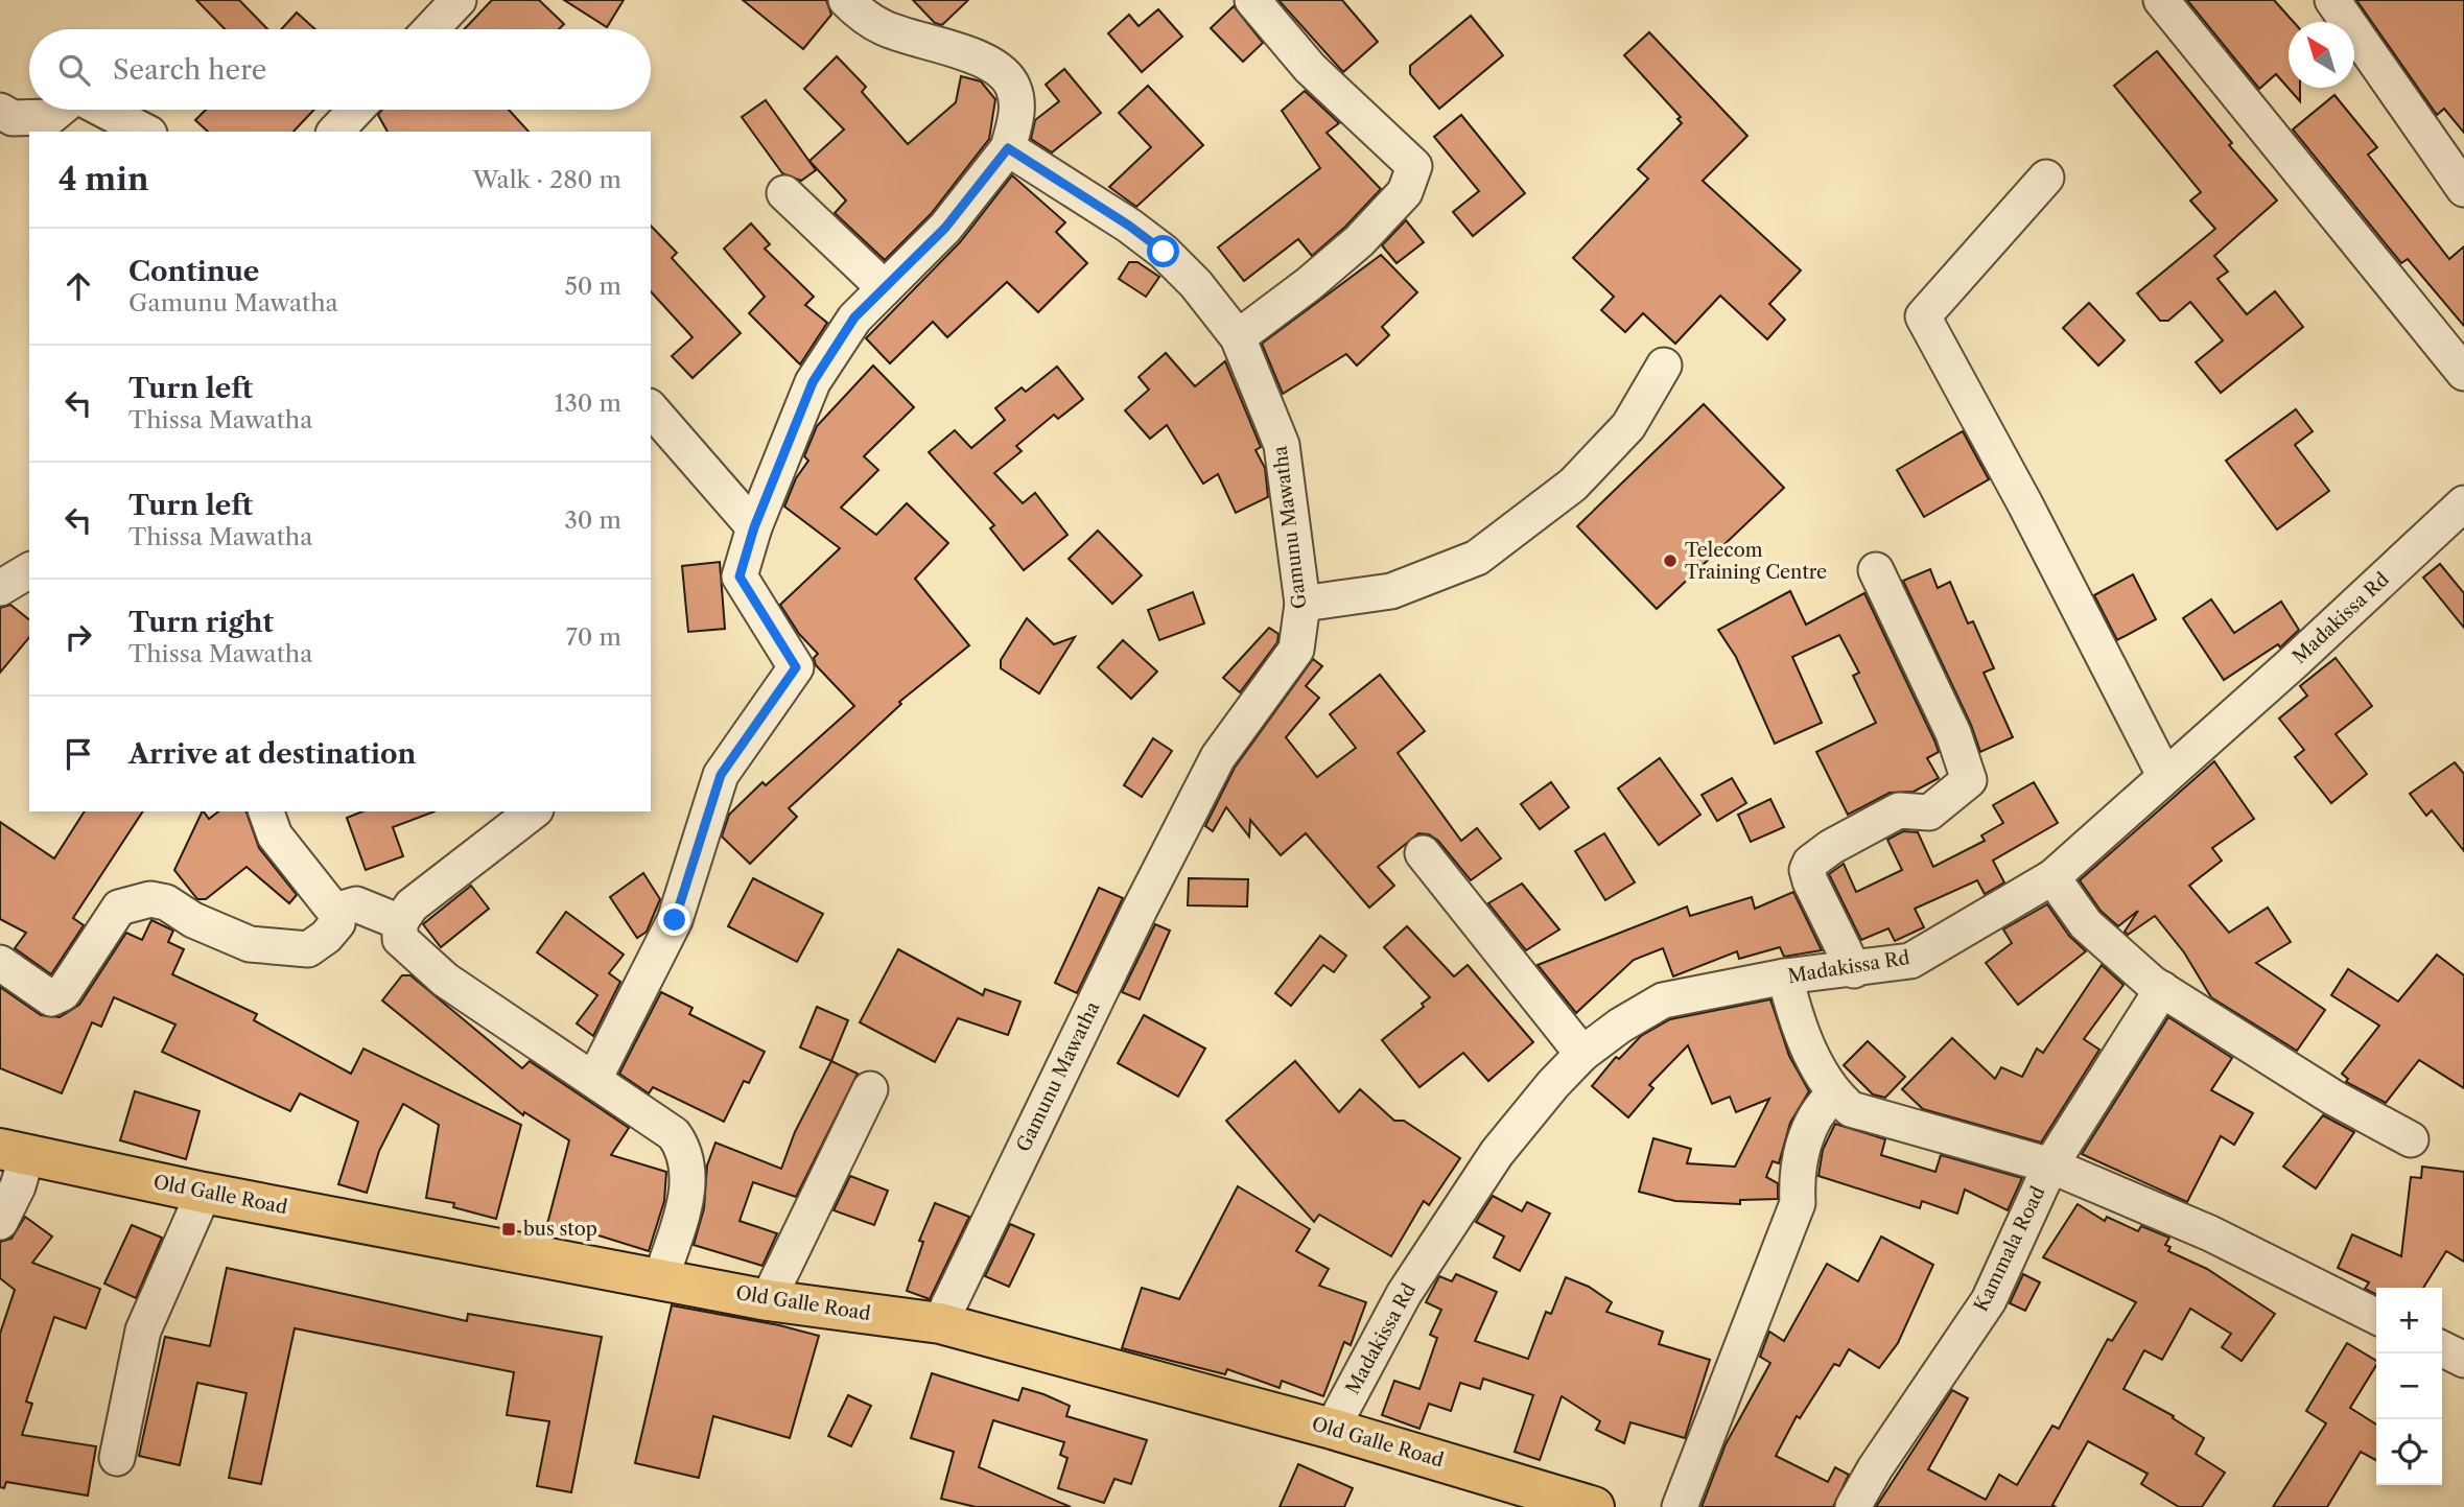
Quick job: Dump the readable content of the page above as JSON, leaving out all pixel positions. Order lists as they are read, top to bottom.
{
  "streets": {
    "highway": ["Old Galle Road"],
    "street": ["Gamunu Mawatha", "Madakissa Rd", "Kammala Road"]
  },
  "crossings": [
    ["Gamunu Mawatha", "Old Galle Road"],
    ["Madakissa Rd", "Old Galle Road"]
  ],
  "places": {
    "other": ["Telecom Training Centre"],
    "transit": ["bus stop"]
  },
  "north": "top left",
  "page": {
    "search": "Search here",
    "heading": ["4 min", "Walk · 280 m"],
    "list": [
      ["Continue", "Gamunu Mawatha", "50 m"],
      ["Turn left", "Thissa Mawatha", "130 m"],
      ["Turn left", "Thissa Mawatha", "30 m"],
      ["Turn right", "Thissa Mawatha", "70 m"],
      "Arrive at destination"
    ],
    "map_buttons": ["+", "−"]
  }
}
